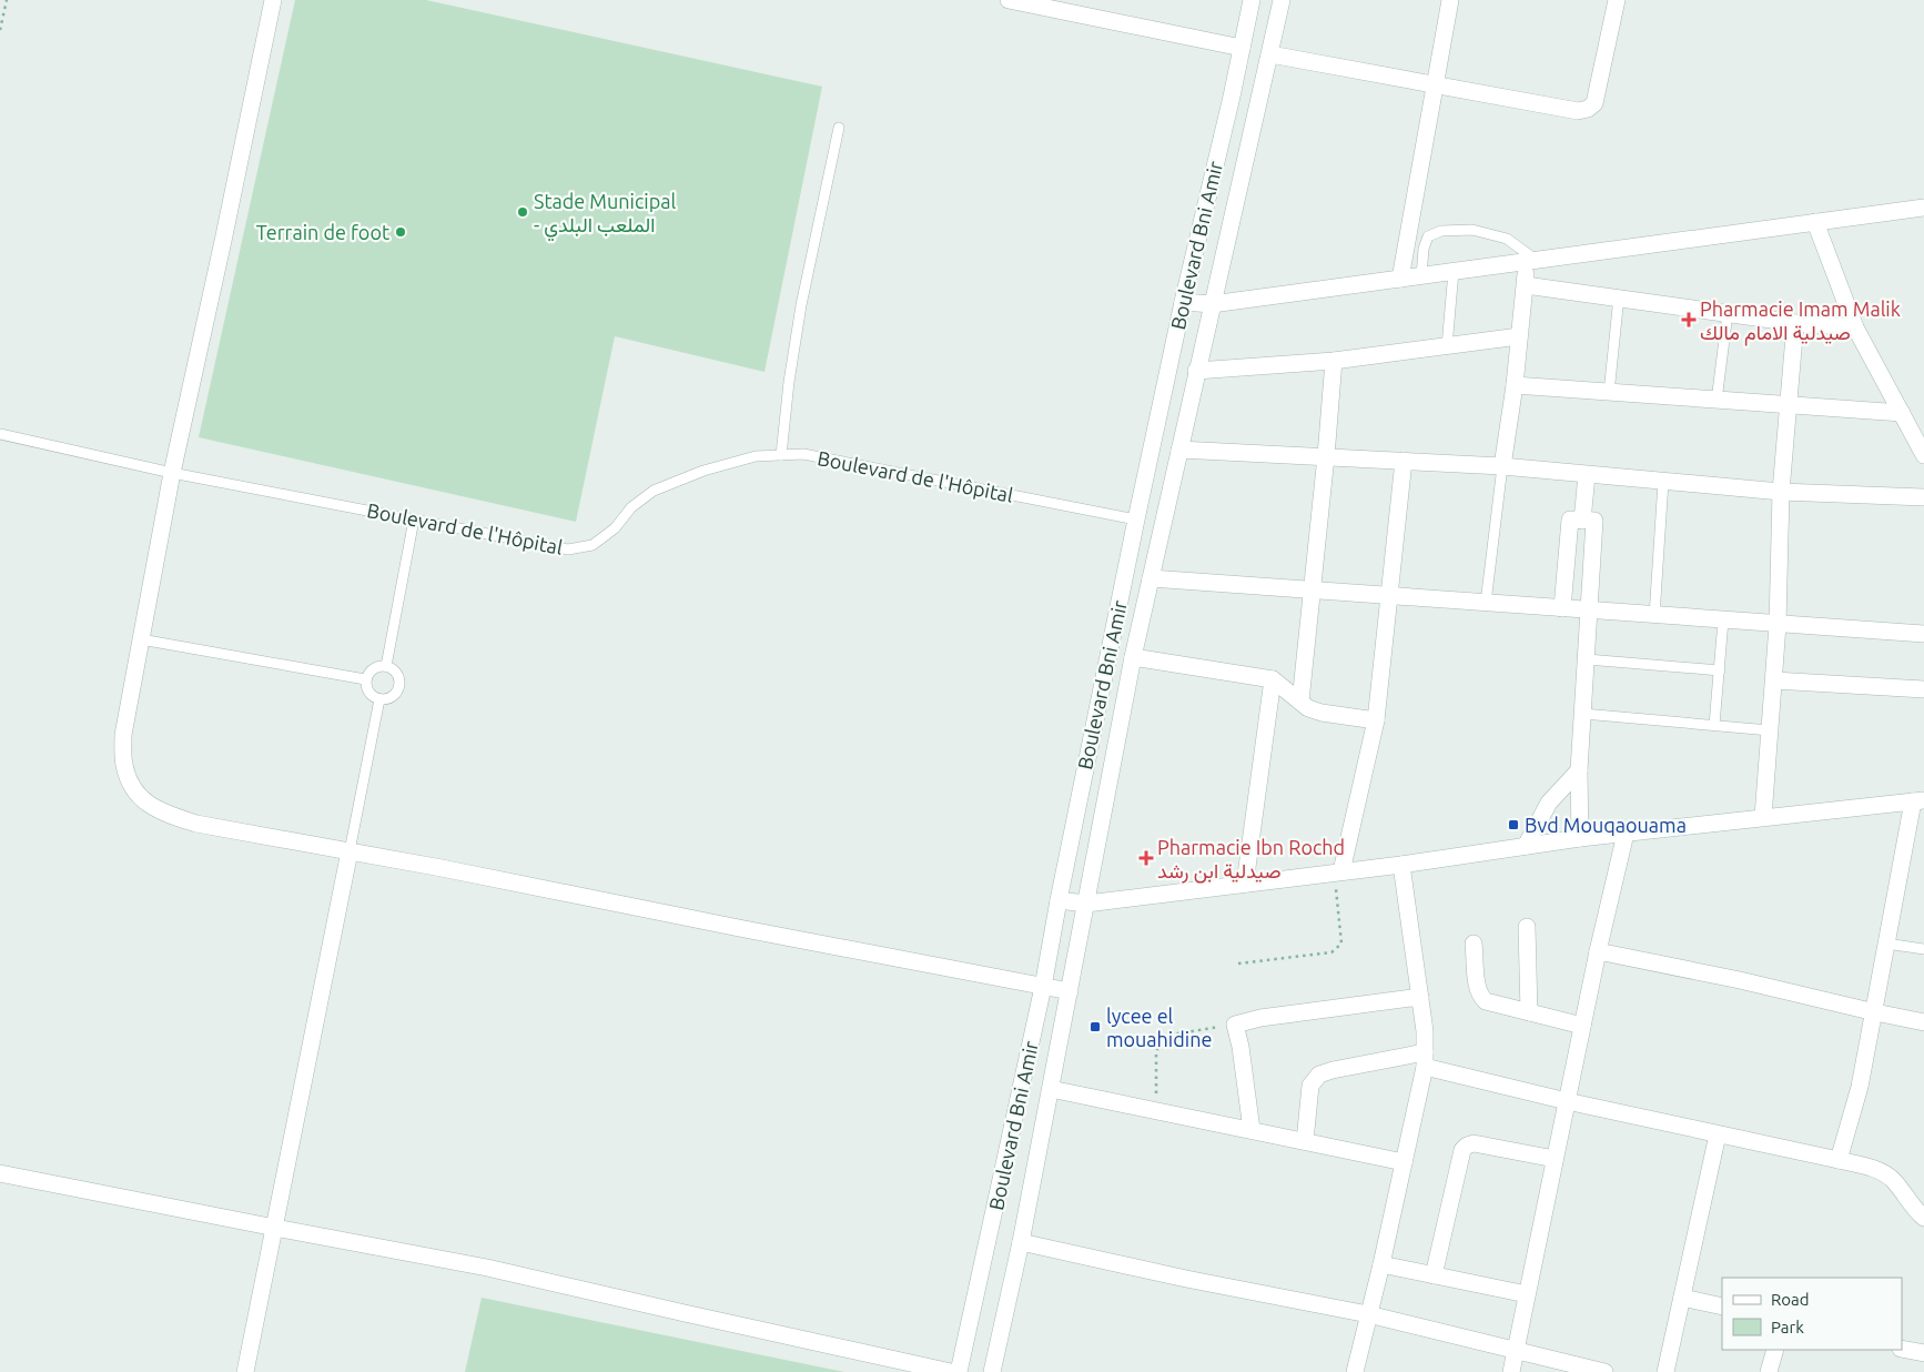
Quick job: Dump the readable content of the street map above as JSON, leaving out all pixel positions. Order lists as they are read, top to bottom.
{
  "streets": {
    "street": ["Boulevard Bni Amir"],
    "lane": ["Boulevard de l'Hôpital"]
  },
  "crossings": [
    ["Boulevard Bni Amir", "Boulevard de l'Hôpital"]
  ],
  "places": {
    "other": ["Stade Municipal - الملعب البلدي", "Terrain de foot"],
    "health": ["Pharmacie Imam Malik صيدلية الامام مالك", "Pharmacie Ibn Rochd صيدلية ابن رشد"],
    "transit": ["Bvd Mouqaouama", "lycee el mouahidine"]
  },
  "legend": ["Road", "Park"]
}
